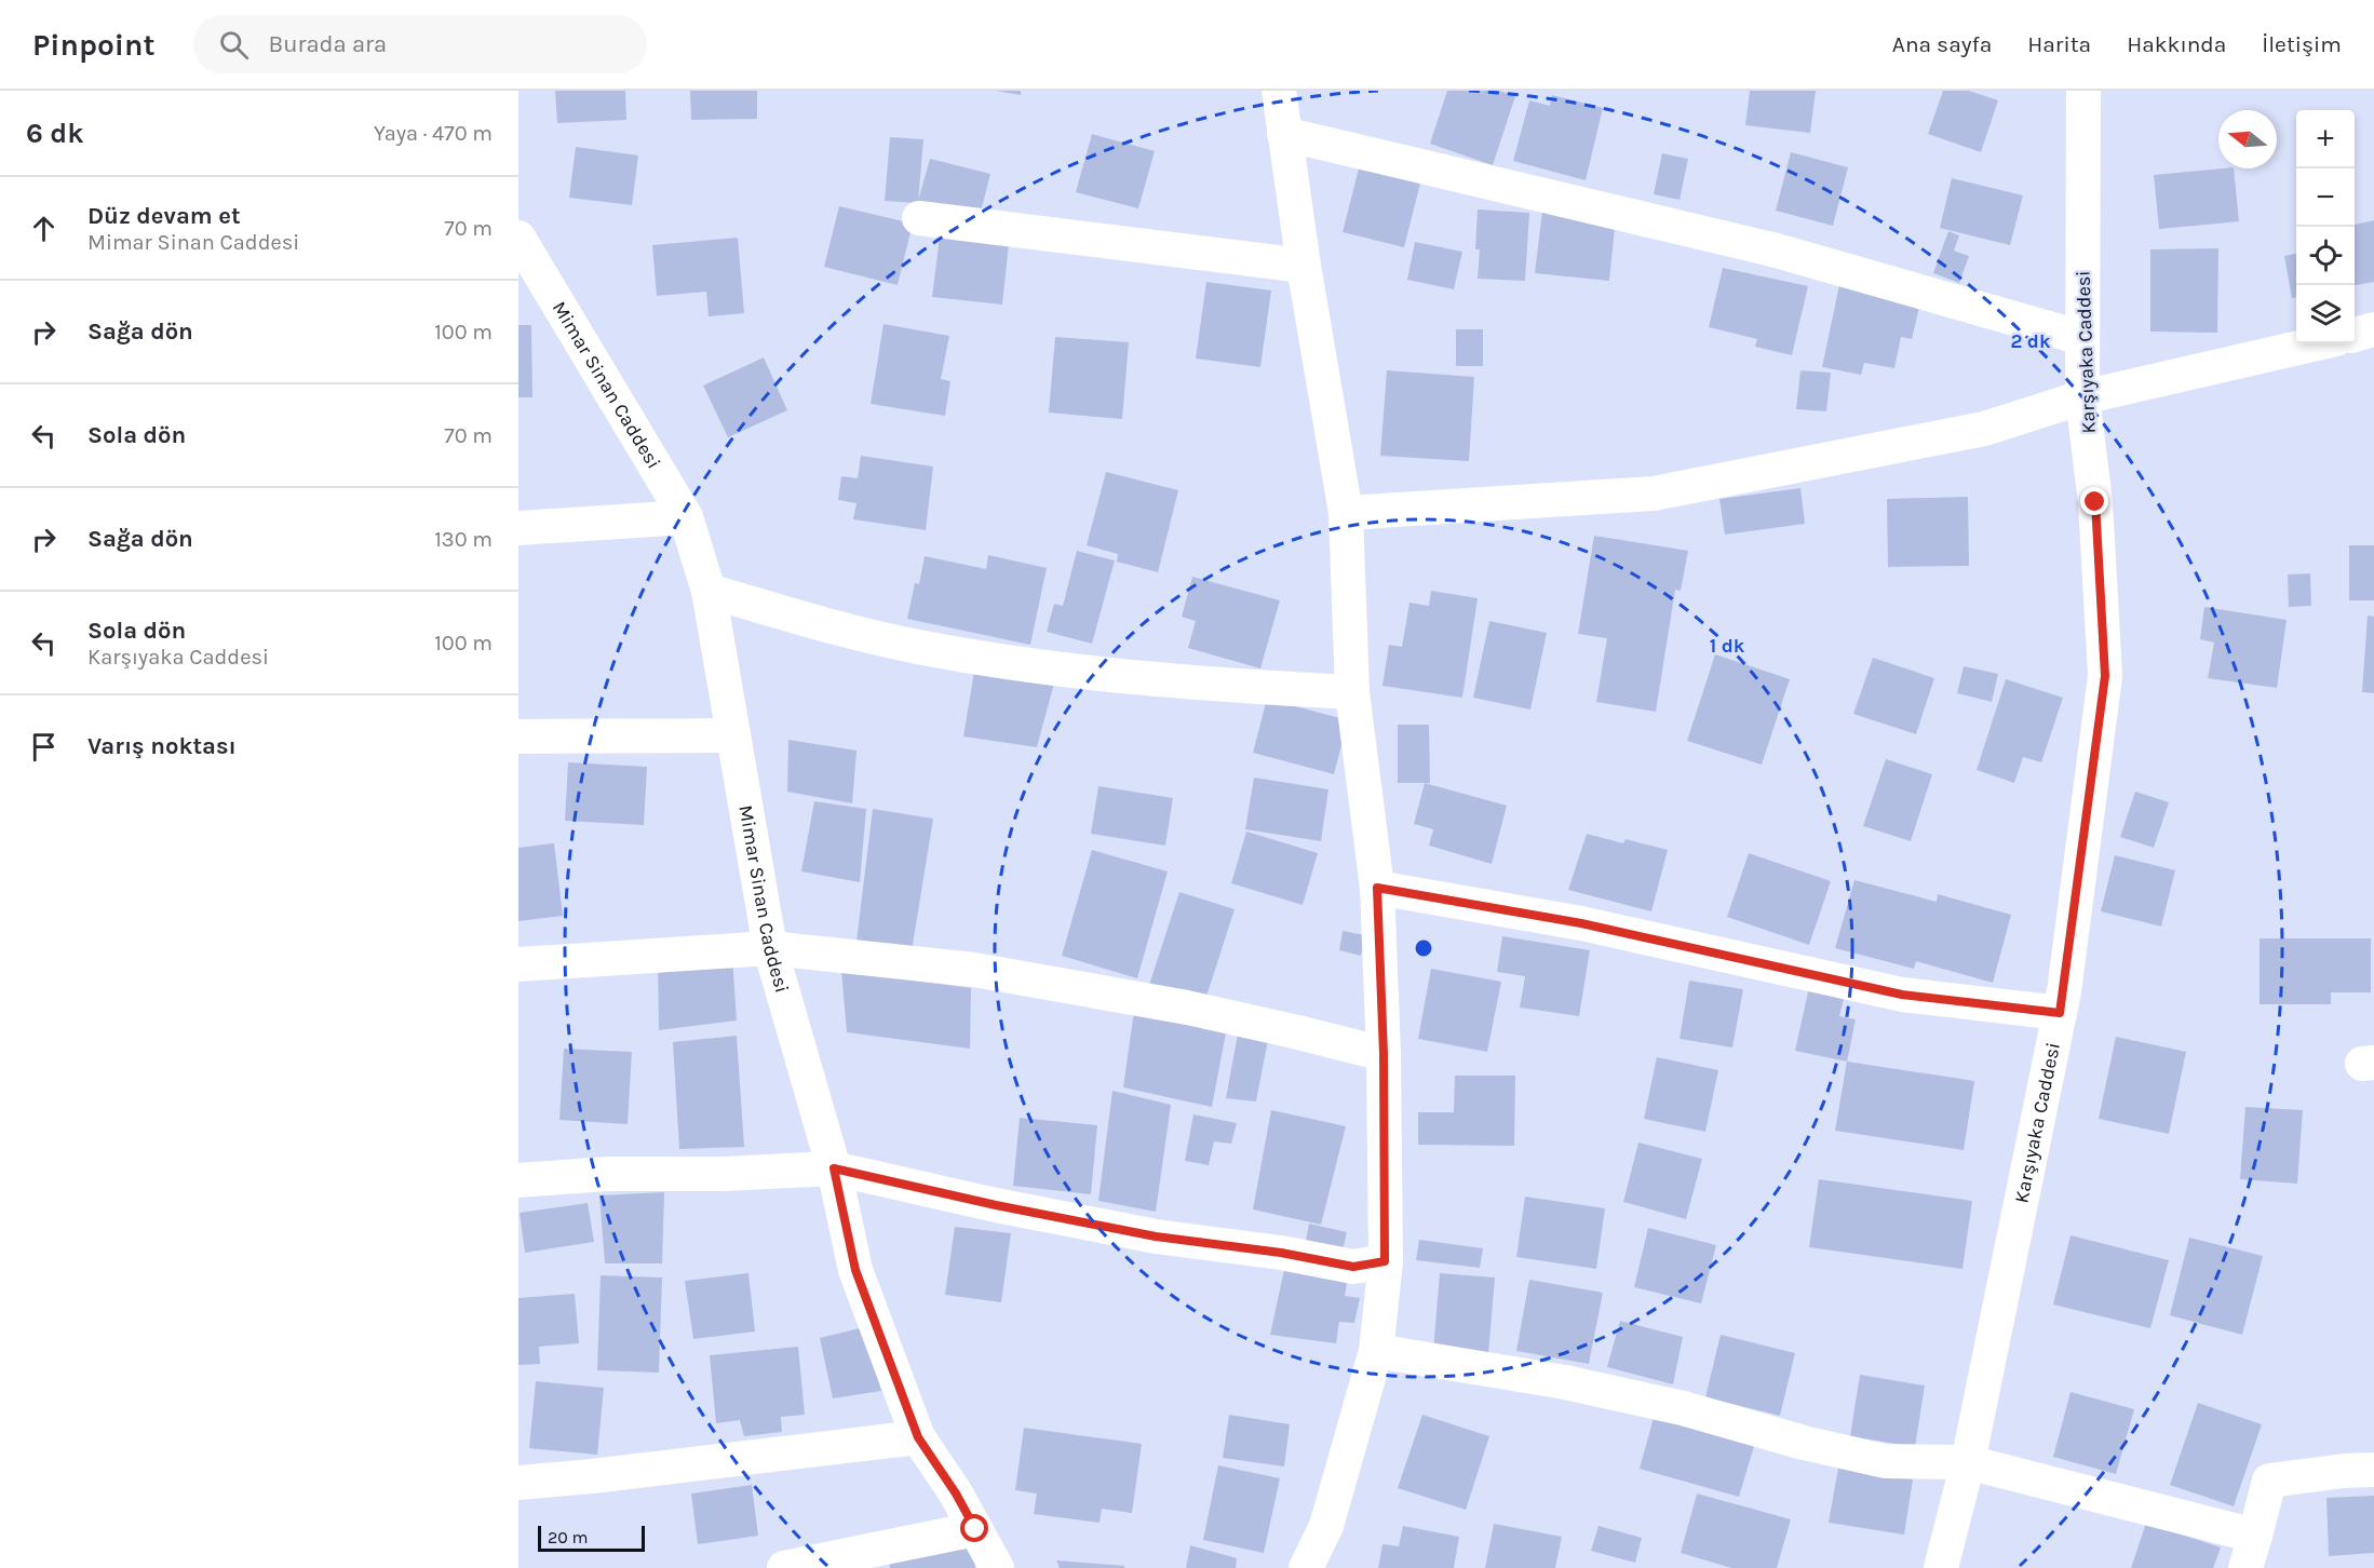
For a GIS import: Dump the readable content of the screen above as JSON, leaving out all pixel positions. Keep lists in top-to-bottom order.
{
  "streets": {
    "street": ["Karşıyaka Caddesi", "Mimar Sinan Caddesi"]
  },
  "scale_bar": "20 m",
  "north": "left",
  "page": {
    "header": "Pinpoint",
    "search": "Burada ara",
    "nav": [
      "Ana sayfa",
      "Harita",
      "Hakkında",
      "İletişim"
    ],
    "heading": ["6 dk", "Yaya · 470 m"],
    "map_buttons": ["+", "−"],
    "list": [
      ["Düz devam et", "Mimar Sinan Caddesi", "70 m"],
      ["Sağa dön", "100 m"],
      ["Sola dön", "70 m"],
      ["Sağa dön", "130 m"],
      ["Sola dön", "Karşıyaka Caddesi", "100 m"],
      "Varış noktası"
    ],
    "scale": "20 m"
  },
  "rings": ["2 dk", "1 dk"]
}
